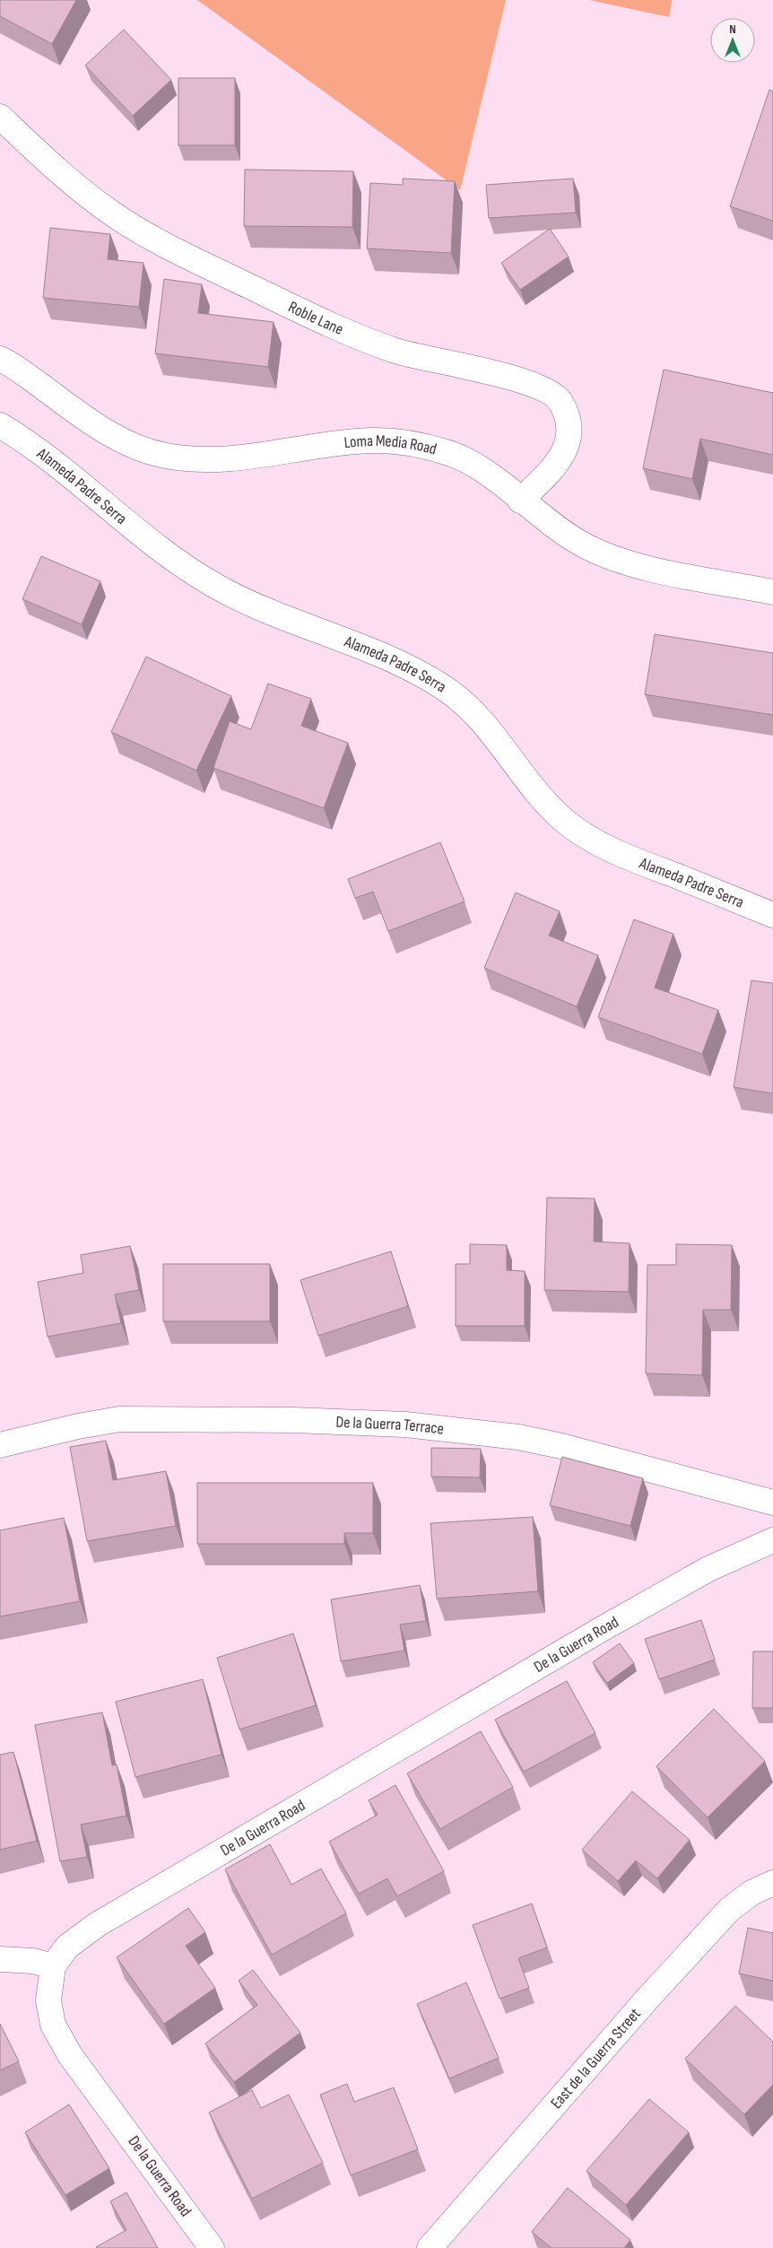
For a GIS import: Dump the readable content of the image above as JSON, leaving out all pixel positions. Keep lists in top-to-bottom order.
{
  "streets": {
    "street": [
      "Roble Lane",
      "Loma Media Road",
      "Alameda Padre Serra",
      "De la Guerra Terrace",
      "De la Guerra Road",
      "East de la Guerra Street"
    ]
  },
  "crossings": [
    ["Roble Lane", "Loma Media Road"]
  ],
  "north": "top"
}
